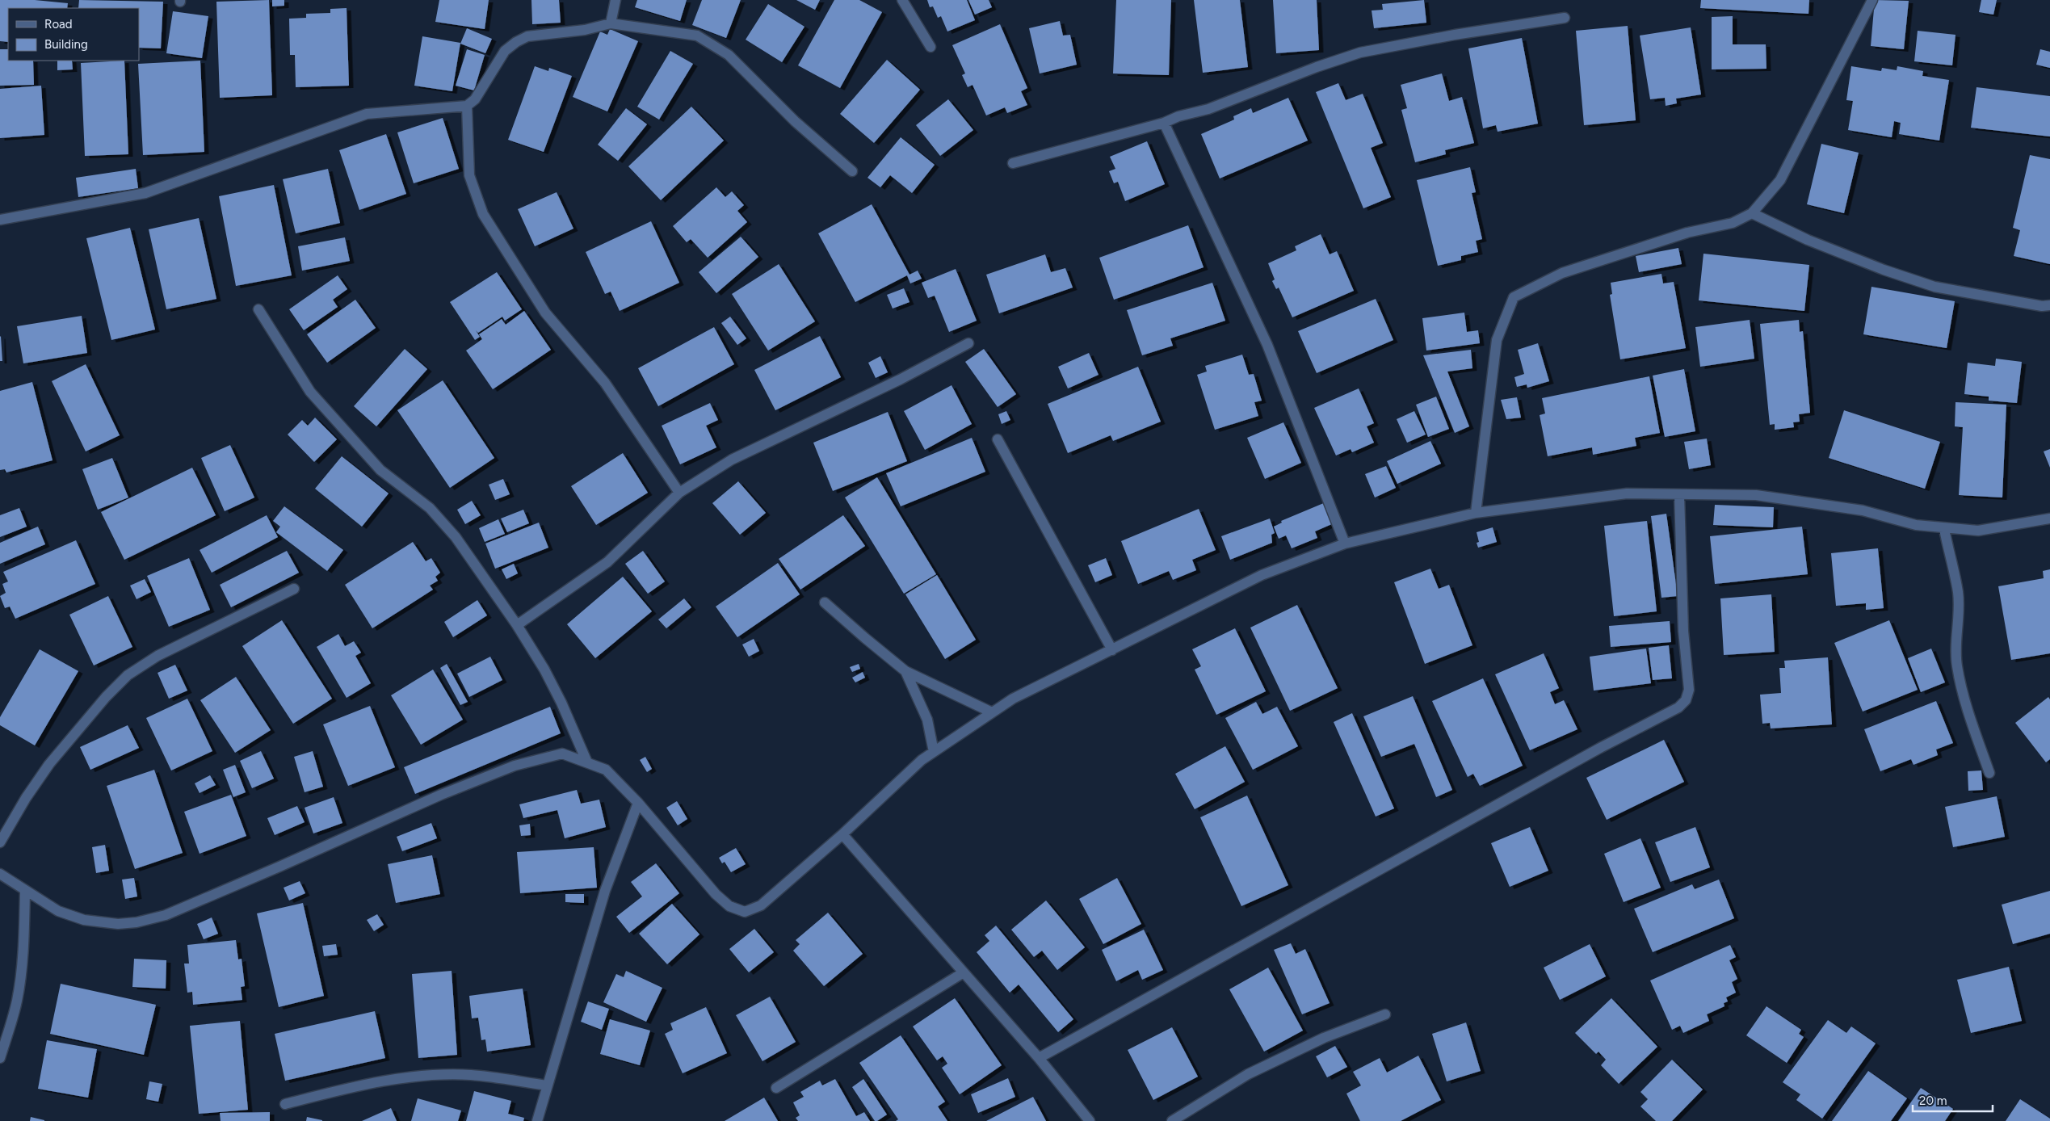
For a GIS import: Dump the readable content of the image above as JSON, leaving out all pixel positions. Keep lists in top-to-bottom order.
{
  "legend": ["Road", "Building"],
  "scale_bar": "20 m"
}
